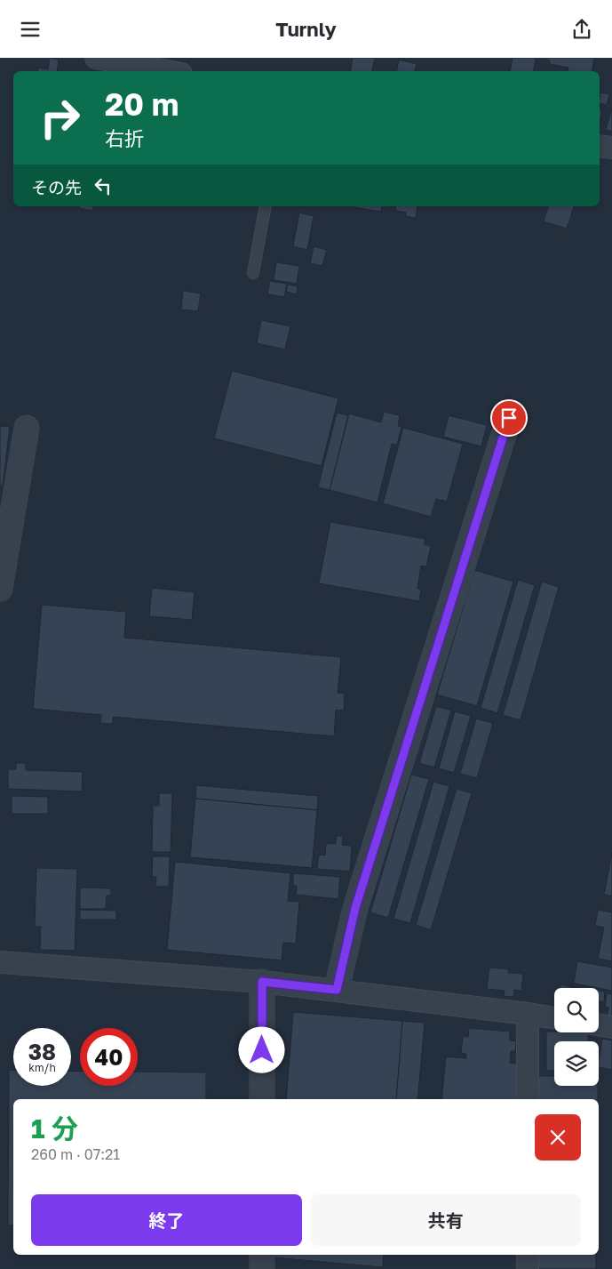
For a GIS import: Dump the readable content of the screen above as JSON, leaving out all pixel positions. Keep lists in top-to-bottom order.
{
  "page": {
    "header": "Turnly",
    "turn": ["20 m", "右折"],
    "then": "その先",
    "speed": "38 km/h",
    "limit": "40",
    "heading": ["1 分", "260 m · 07:21"],
    "buttons": ["終了", "共有"]
  }
}
